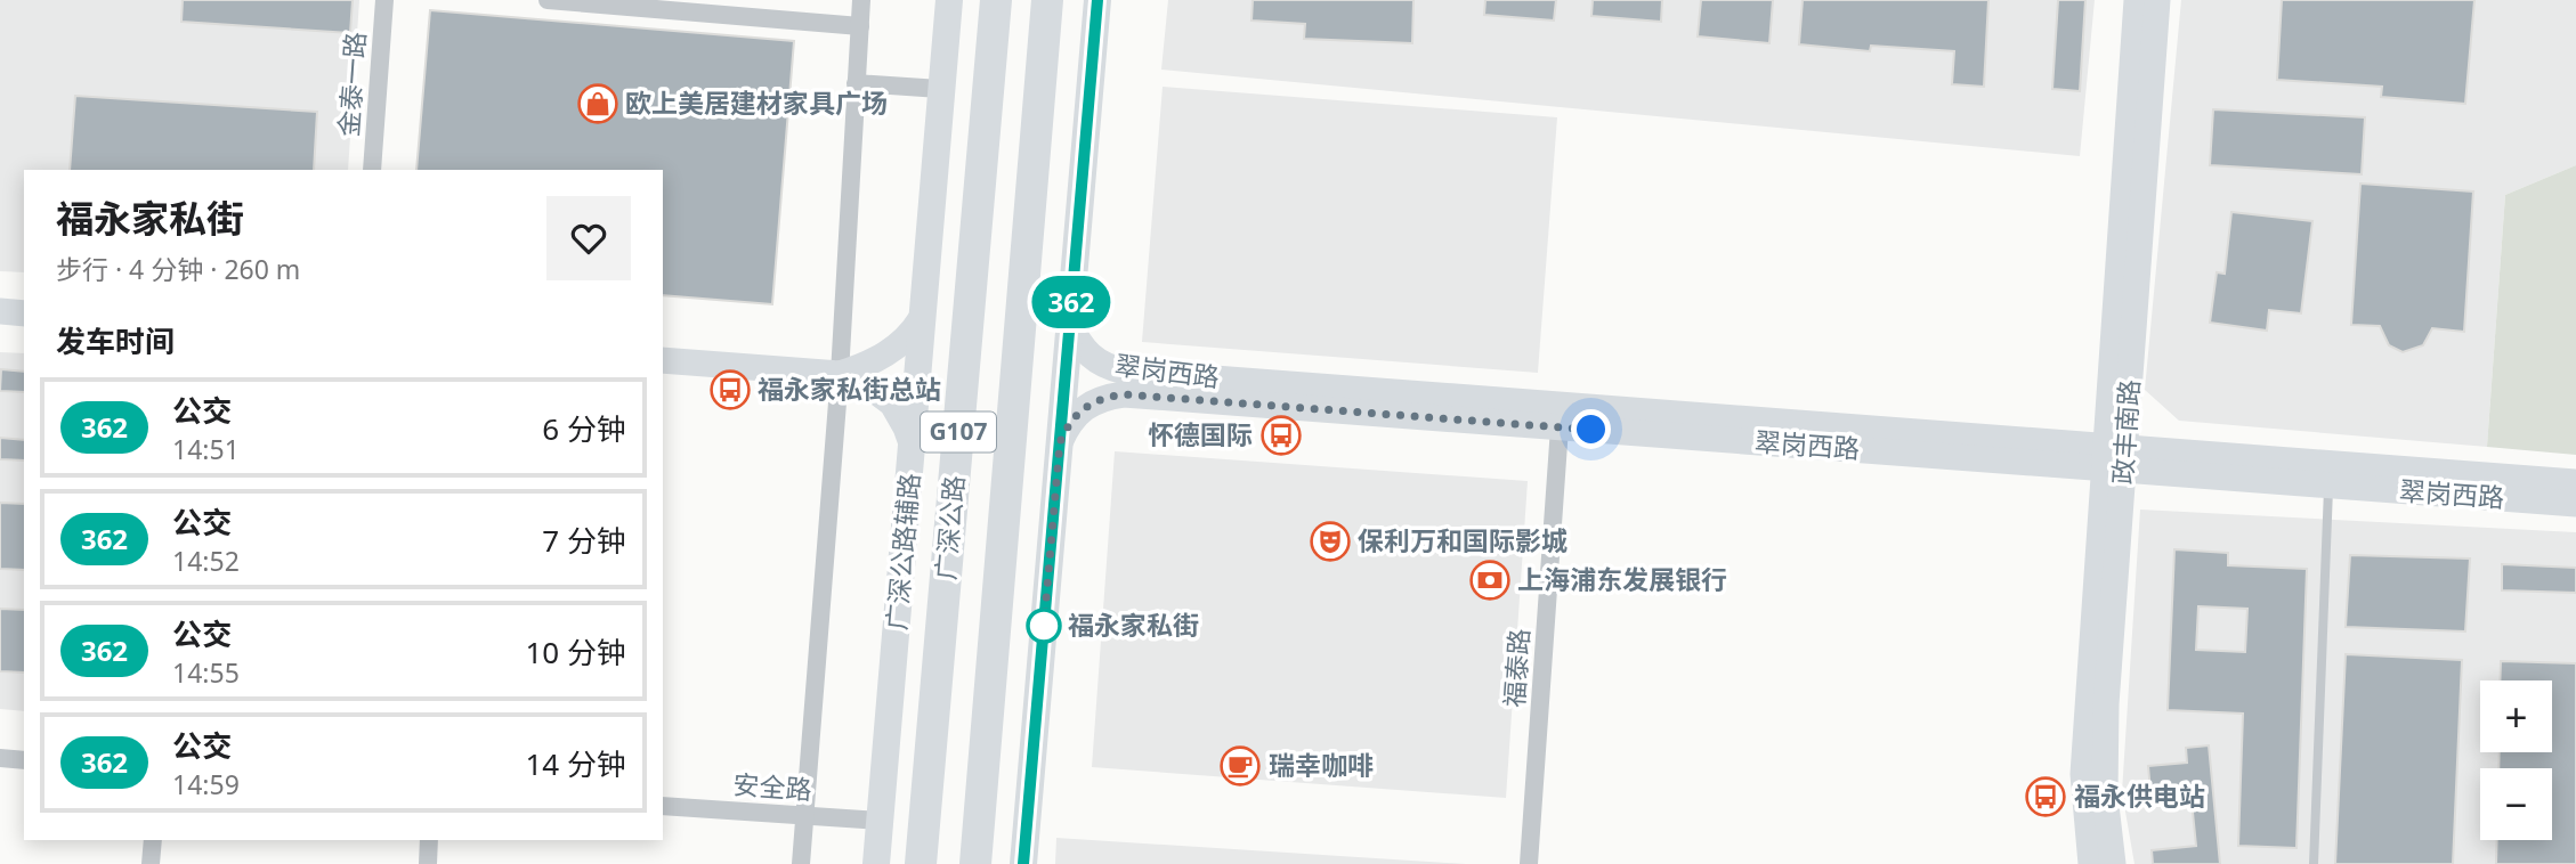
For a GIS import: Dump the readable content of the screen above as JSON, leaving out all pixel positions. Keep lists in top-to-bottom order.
{
  "streets": {
    "highway": ["G107", "广深公路"],
    "main road": ["翠岗西路", "政丰南路", "广深公路辅路"],
    "street": ["金泰一路", "福泰路", "安全路"]
  },
  "crossings": [
    ["翠岗西路", "政丰南路"],
    ["翠岗西路", "福泰路"],
    ["广深公路辅路", "安全路"]
  ],
  "places": {
    "shop": ["欧上美居建材家具广场"],
    "bus stop": ["福永家私街总站", "怀德国际", "福永供电站"],
    "theatre": ["保利万和国际影城"],
    "bank": ["上海浦东发展银行"],
    "other": ["福永家私街"],
    "cafe": ["瑞幸咖啡"]
  },
  "lines": ["bus line 362"],
  "page": {
    "on_map": "362",
    "heading": [
      ["福永家私街", "步行 · 4 分钟 · 260 m"],
      "发车时间"
    ],
    "list": [
      {
        "mark": "362",
        "name": "公交",
        "note": "14:51",
        "value": "6 分钟"
      },
      {
        "mark": "362",
        "name": "公交",
        "note": "14:52",
        "value": "7 分钟"
      },
      {
        "mark": "362",
        "name": "公交",
        "note": "14:55",
        "value": "10 分钟"
      },
      {
        "mark": "362",
        "name": "公交",
        "note": "14:59",
        "value": "14 分钟"
      }
    ],
    "map_buttons": ["+", "−"]
  }
}
